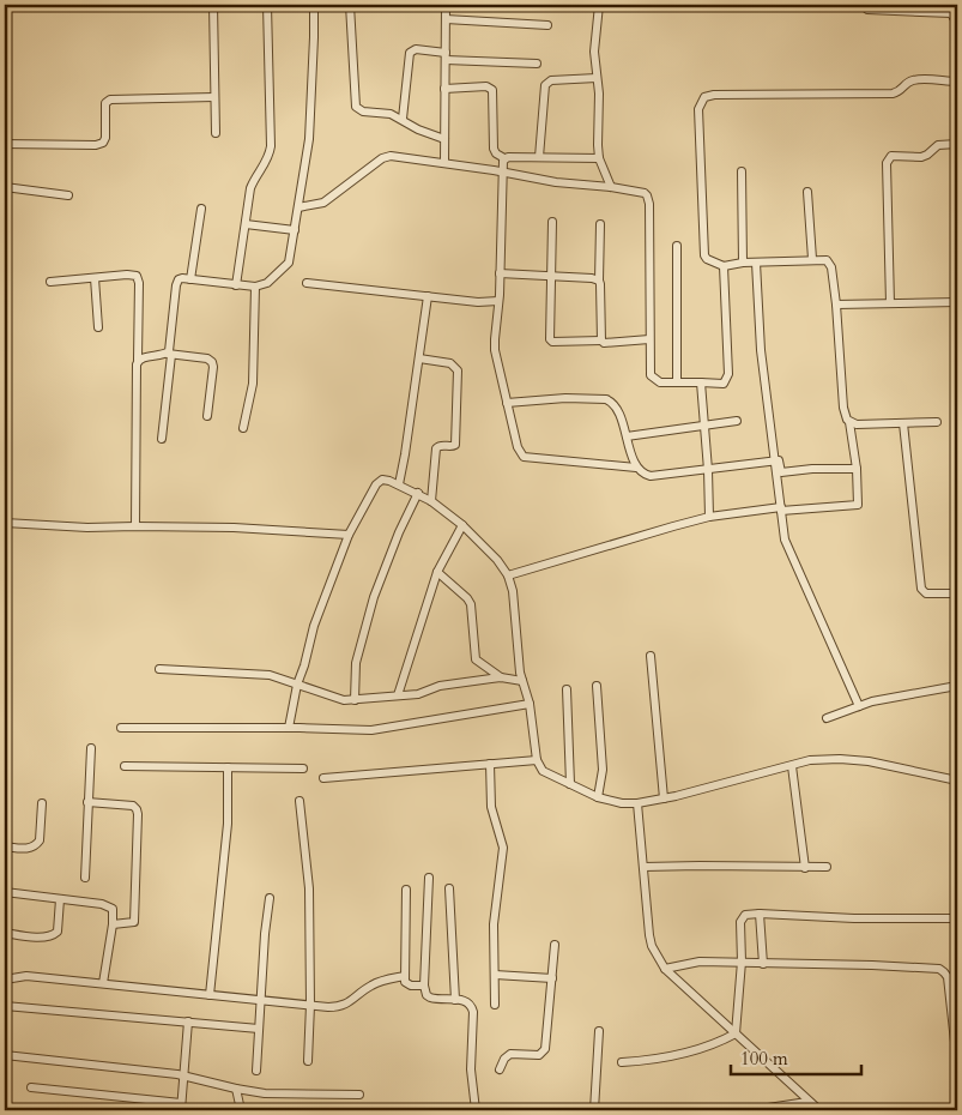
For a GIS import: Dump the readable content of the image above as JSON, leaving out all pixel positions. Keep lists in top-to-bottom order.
{
  "scale_bar": "100 m"
}
